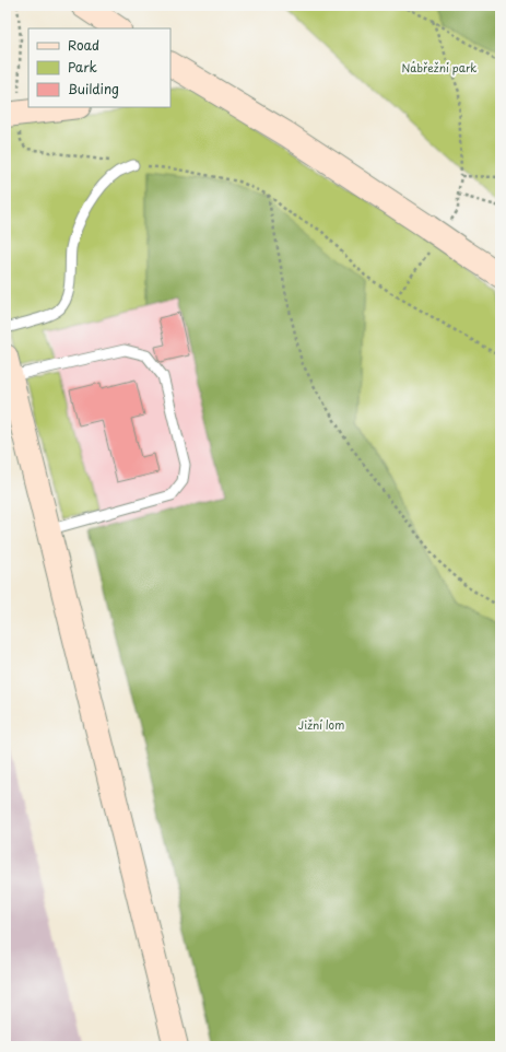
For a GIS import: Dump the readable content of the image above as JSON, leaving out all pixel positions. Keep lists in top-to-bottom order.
{
  "parks": ["Nábřežní park", "Jižní lom"],
  "legend": ["Road", "Park", "Building"]
}
